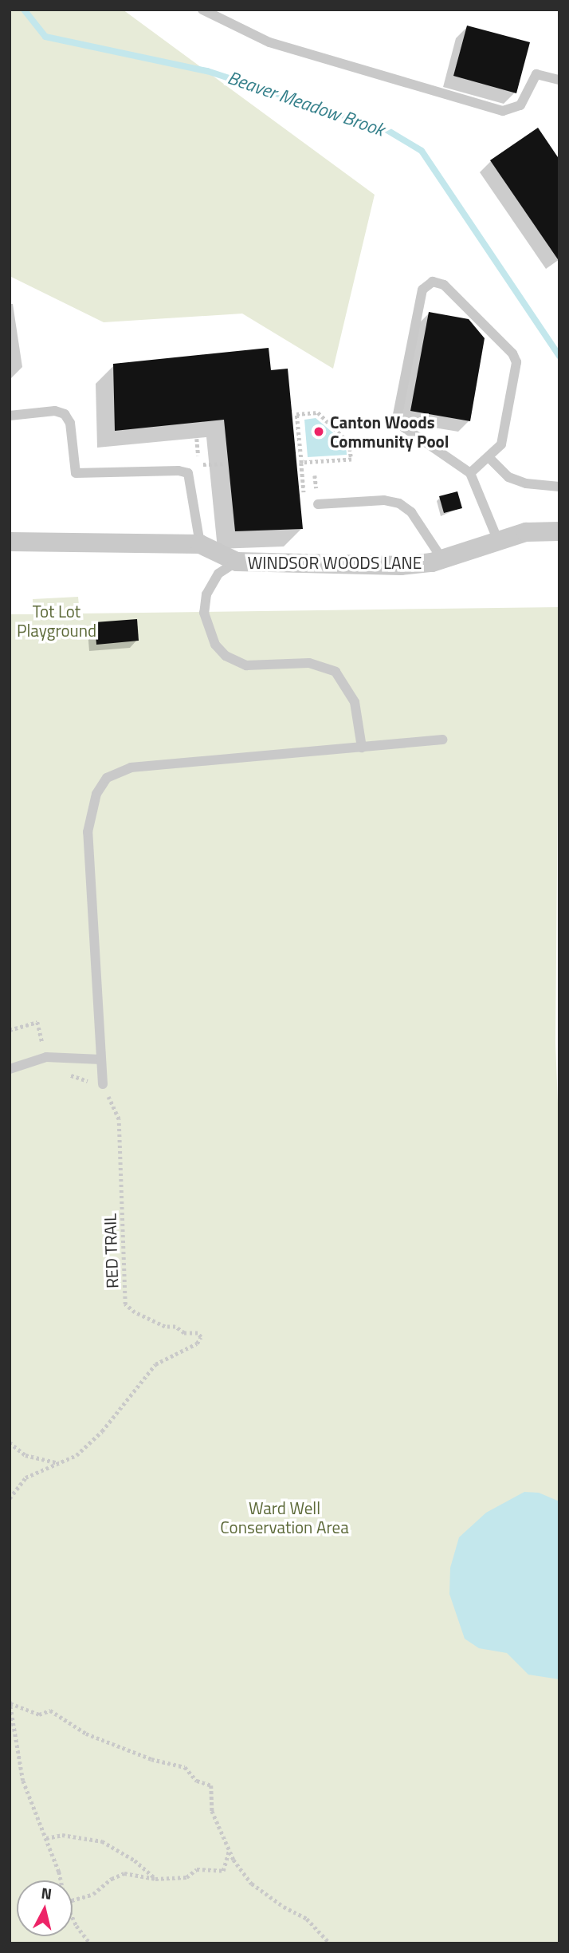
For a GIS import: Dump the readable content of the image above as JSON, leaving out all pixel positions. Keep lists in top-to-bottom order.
{
  "streets": {
    "street": ["WINDSOR WOODS LANE"],
    "path": ["RED TRAIL"]
  },
  "water": ["Beaver Meadow Brook"],
  "parks": ["Tot Lot Playground", "Ward Well Conservation Area"],
  "places": ["Canton Woods Community Pool"],
  "north": "top"
}
